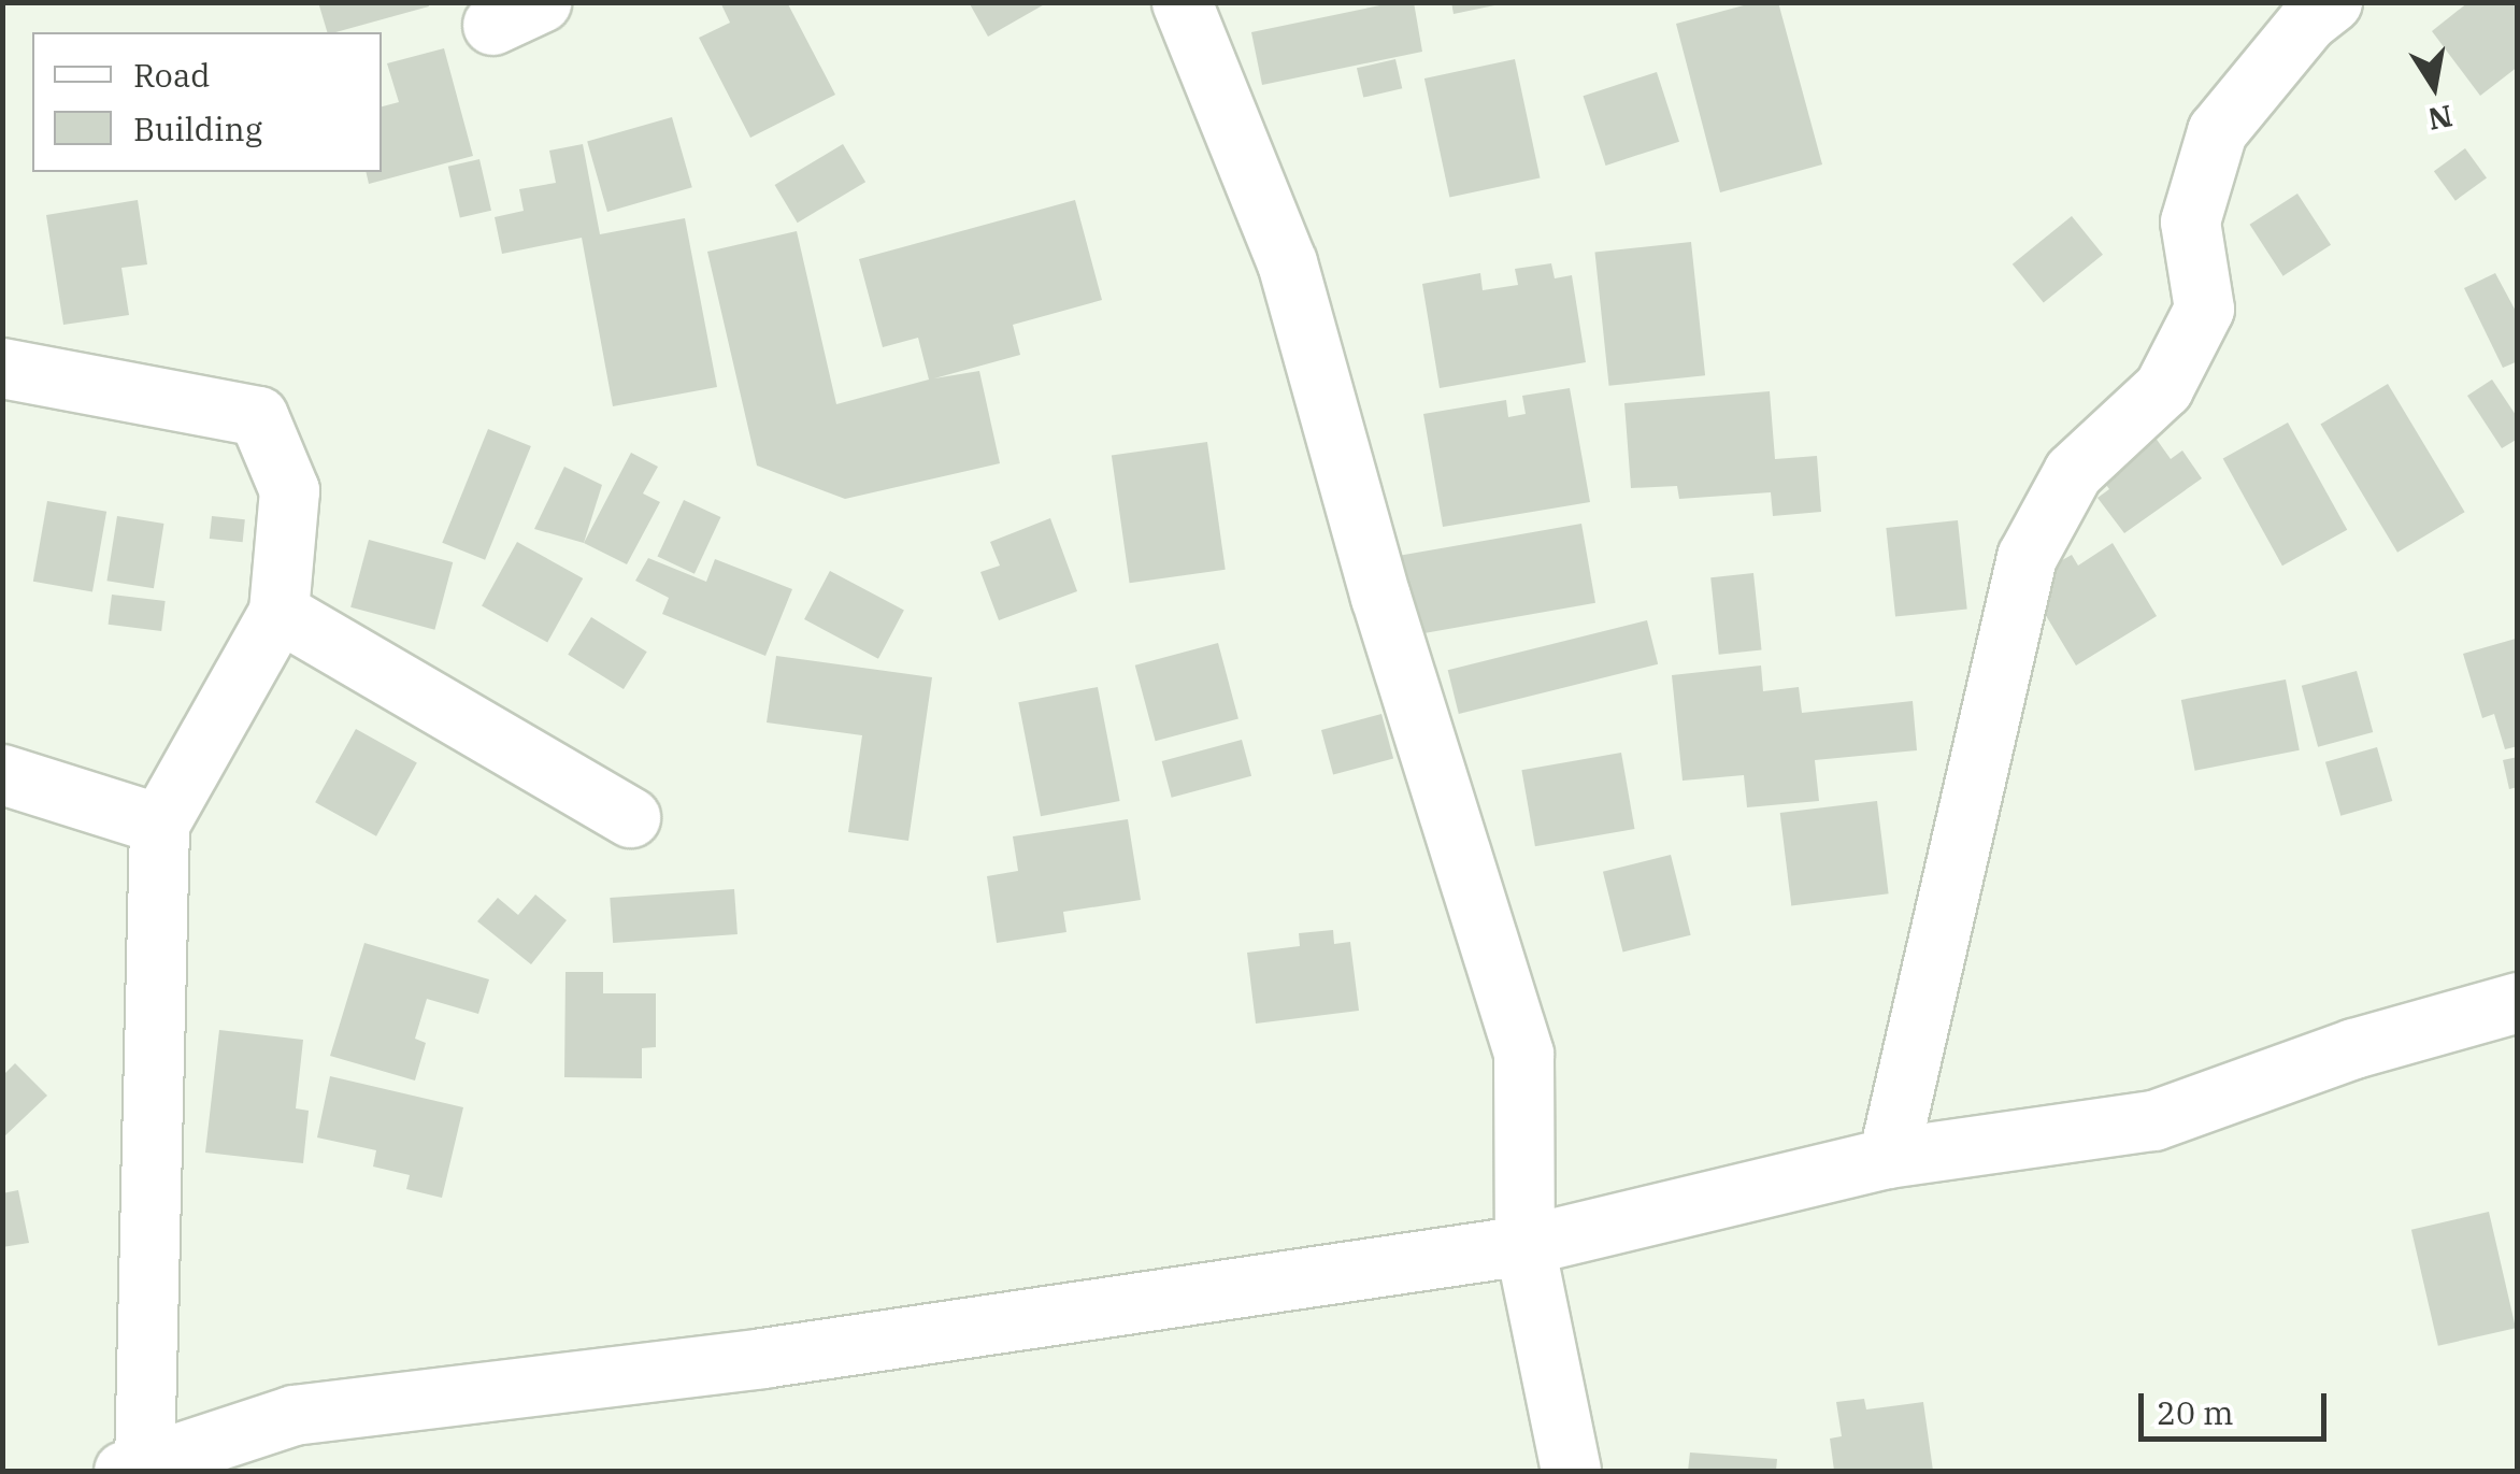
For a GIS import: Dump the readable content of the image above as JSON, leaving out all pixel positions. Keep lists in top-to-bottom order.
{
  "legend": ["Road", "Building"],
  "scale_bar": "20 m",
  "north": "bottom"
}
